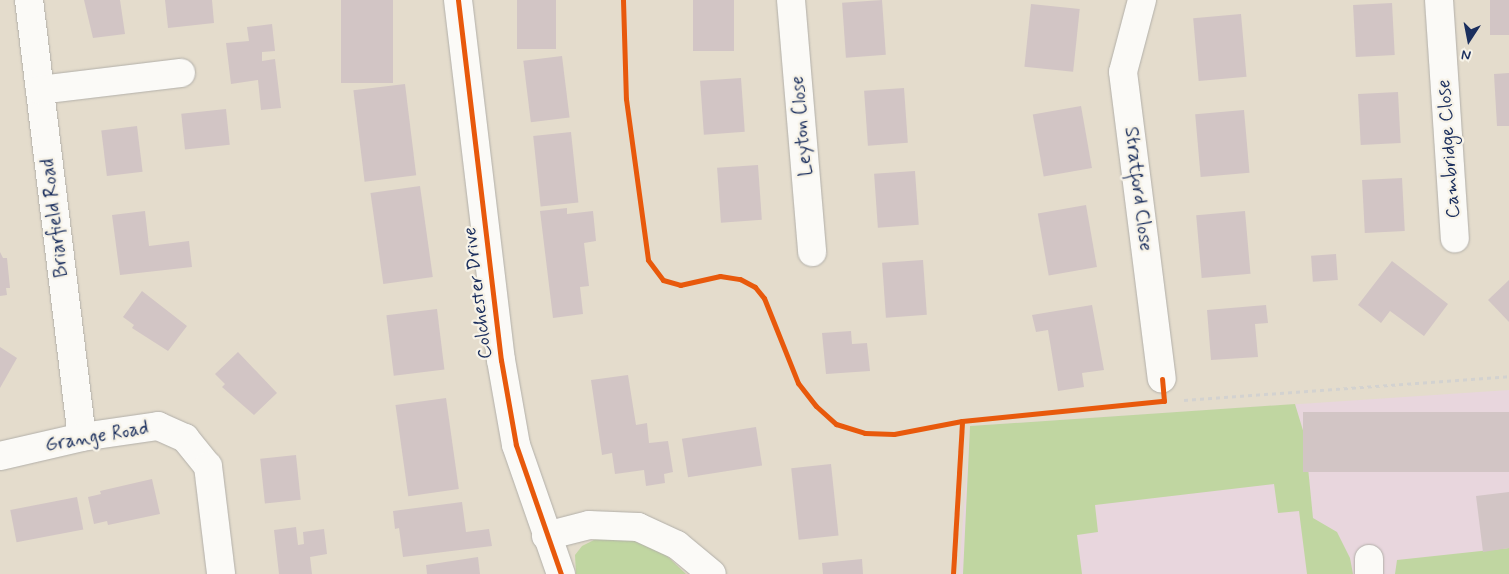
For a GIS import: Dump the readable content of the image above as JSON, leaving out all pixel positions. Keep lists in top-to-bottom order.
{
  "streets": {
    "street": [
      "Leyton Close",
      "Cambridge Close",
      "Stratford Close",
      "Briarfield Road",
      "Colchester Drive",
      "Grange Road"
    ]
  },
  "crossings": [
    ["Briarfield Road", "Grange Road"]
  ],
  "north": "bottom"
}
